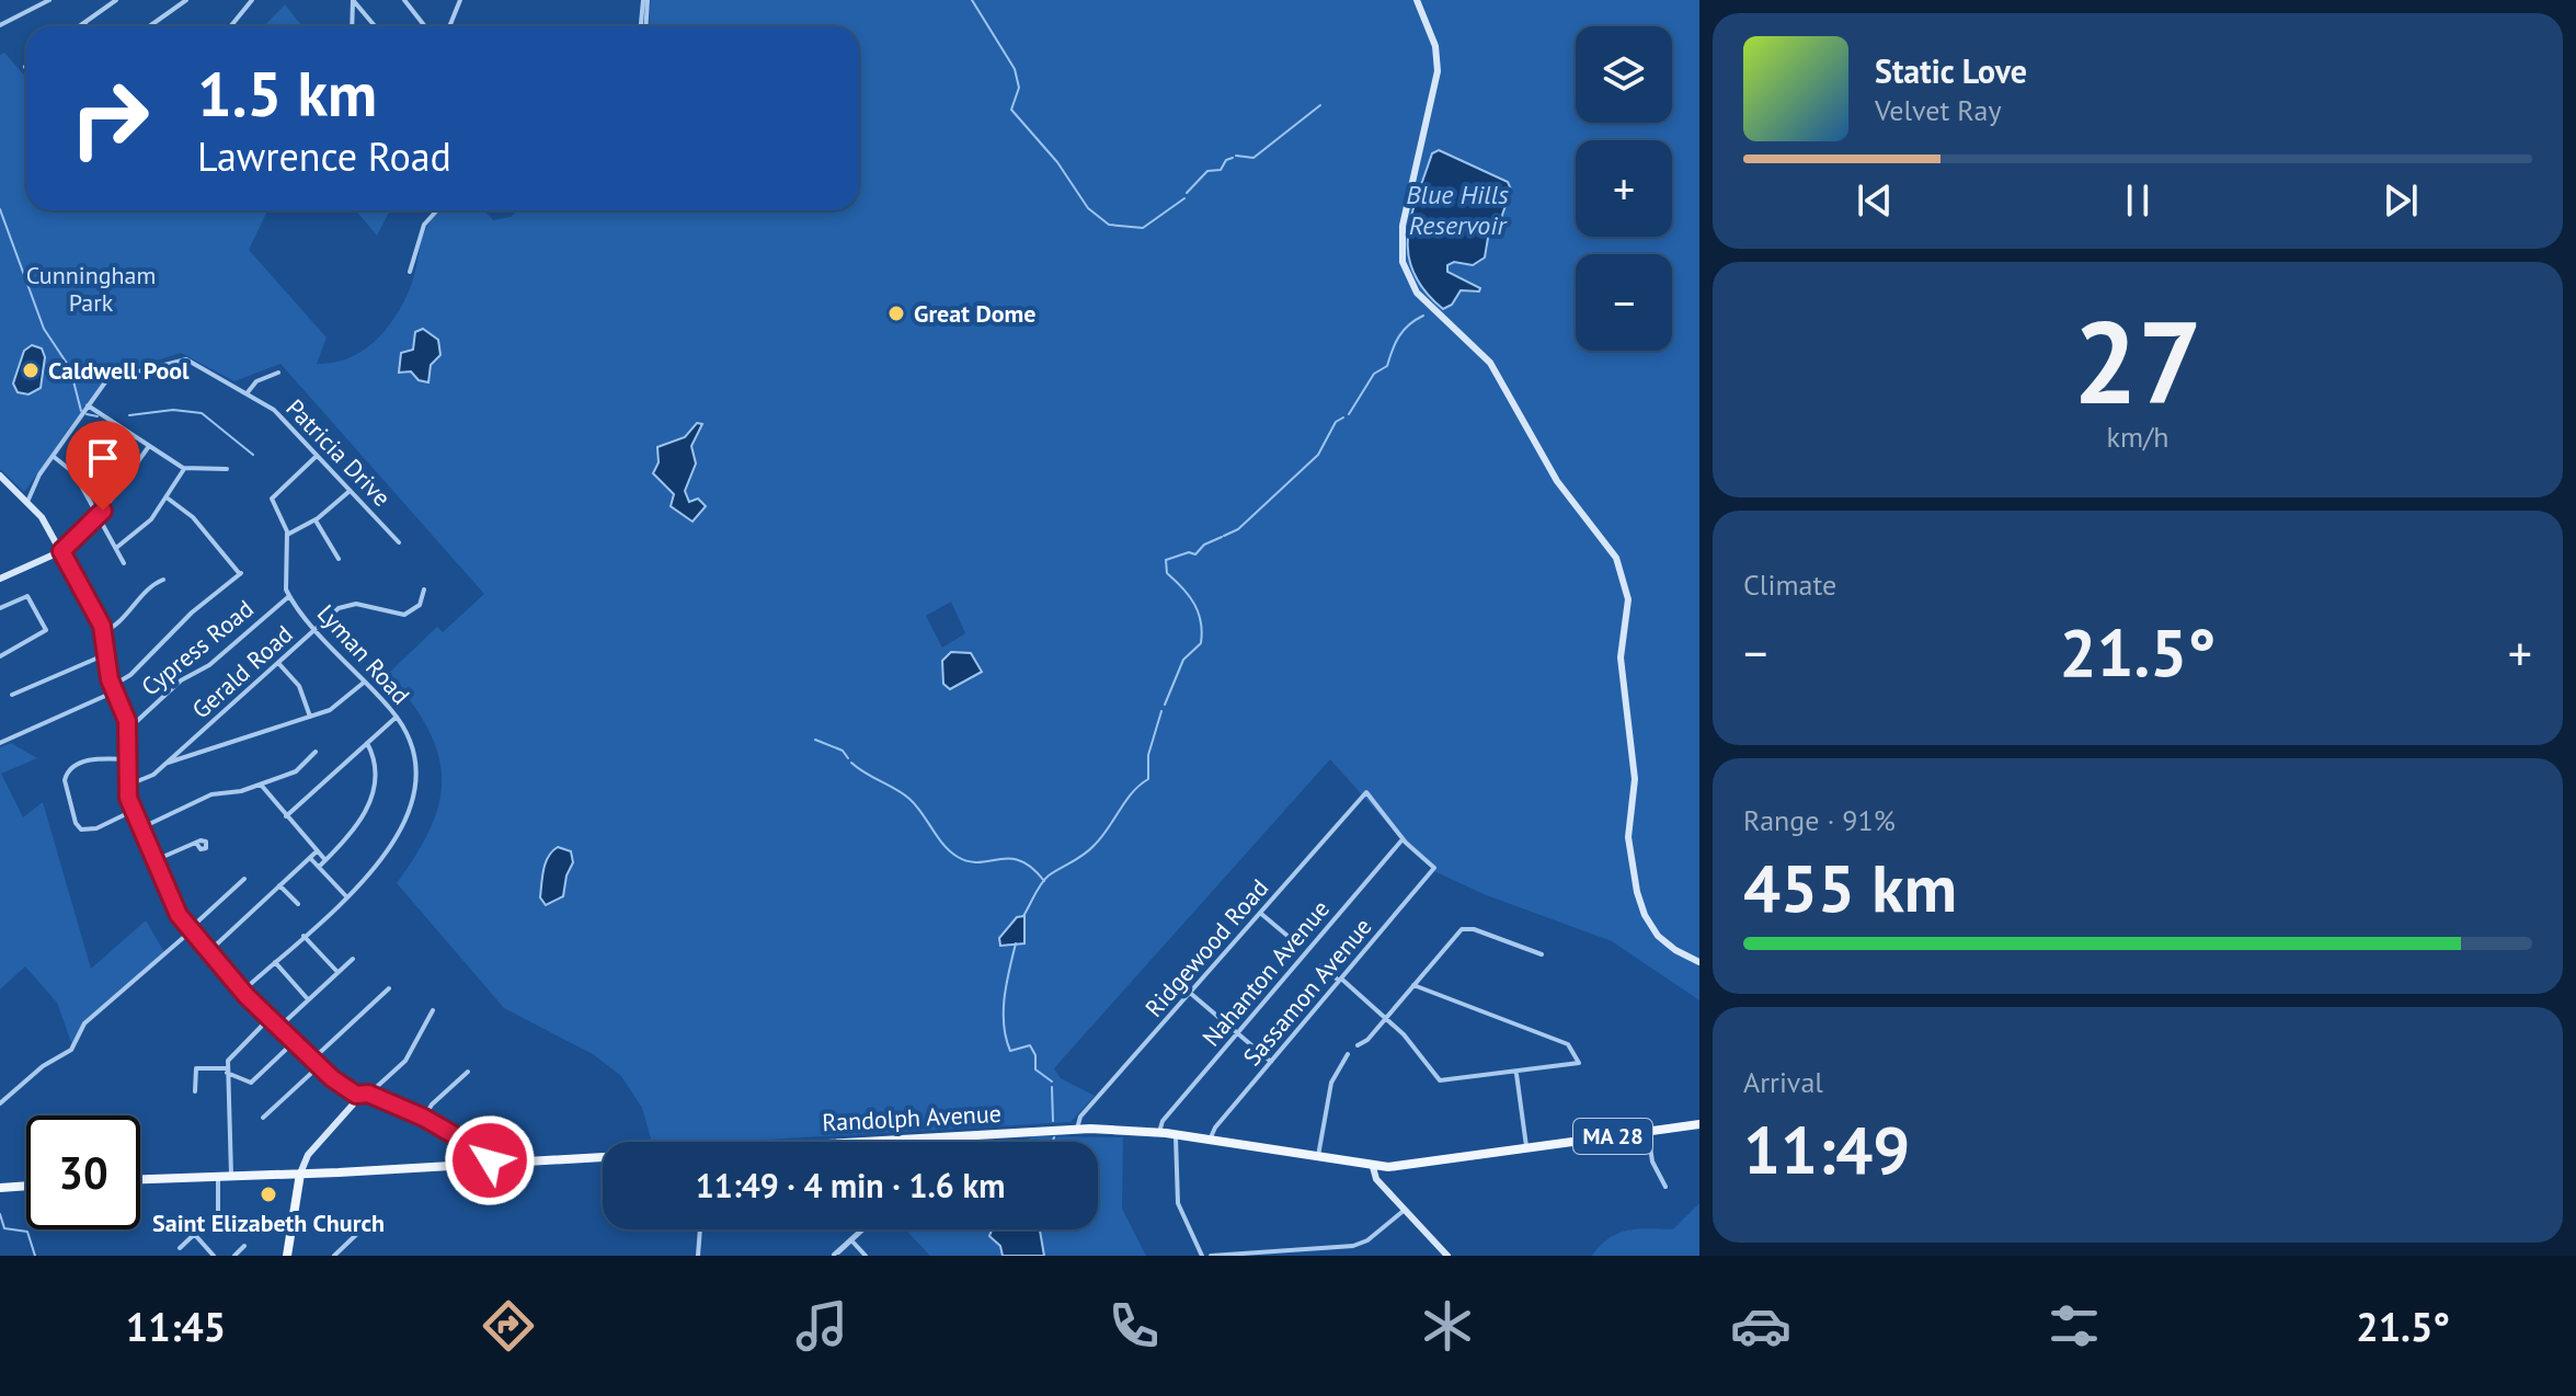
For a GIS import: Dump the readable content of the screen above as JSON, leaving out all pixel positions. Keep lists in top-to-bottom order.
{
  "streets": {
    "main road": ["Randolph Avenue", "MA 28"],
    "street": [
      "Patricia Drive",
      "Cypress Road",
      "Lyman Road",
      "Gerald Road",
      "Ridgewood Road",
      "Nahanton Avenue",
      "Sassamon Avenue"
    ]
  },
  "crossings": [
    ["Patricia Drive", "Lyman Road"],
    ["Cypress Road", "Lyman Road"],
    ["Lyman Road", "Gerald Road"],
    ["Ridgewood Road", "Nahanton Avenue"],
    ["Ridgewood Road", "Sassamon Avenue"],
    ["Ridgewood Road", "Randolph Avenue"],
    ["Nahanton Avenue", "Sassamon Avenue"],
    ["Nahanton Avenue", "Randolph Avenue"],
    ["Sassamon Avenue", "Randolph Avenue"]
  ],
  "water": ["Blue Hills Reservoir"],
  "parks": ["Cunningham Park"],
  "places": ["Great Dome", "Caldwell Pool", "Saint Elizabeth Church"],
  "page": {
    "map_buttons": ["+", "−"],
    "turn": ["1.5 km", "Lawrence Road"],
    "song": ["Static Love", "Velvet Ray"],
    "tile": [
      ["27", "km/h"],
      "Climate",
      ["Range · 91%", "455 km"],
      ["Arrival", "11:49"]
    ],
    "heat": ["−", "21.5°", "+"],
    "limit": "30",
    "trip": "11:49 · 4 min · 1.6 km",
    "tabs": ["11:45", "21.5°"]
  }
}
